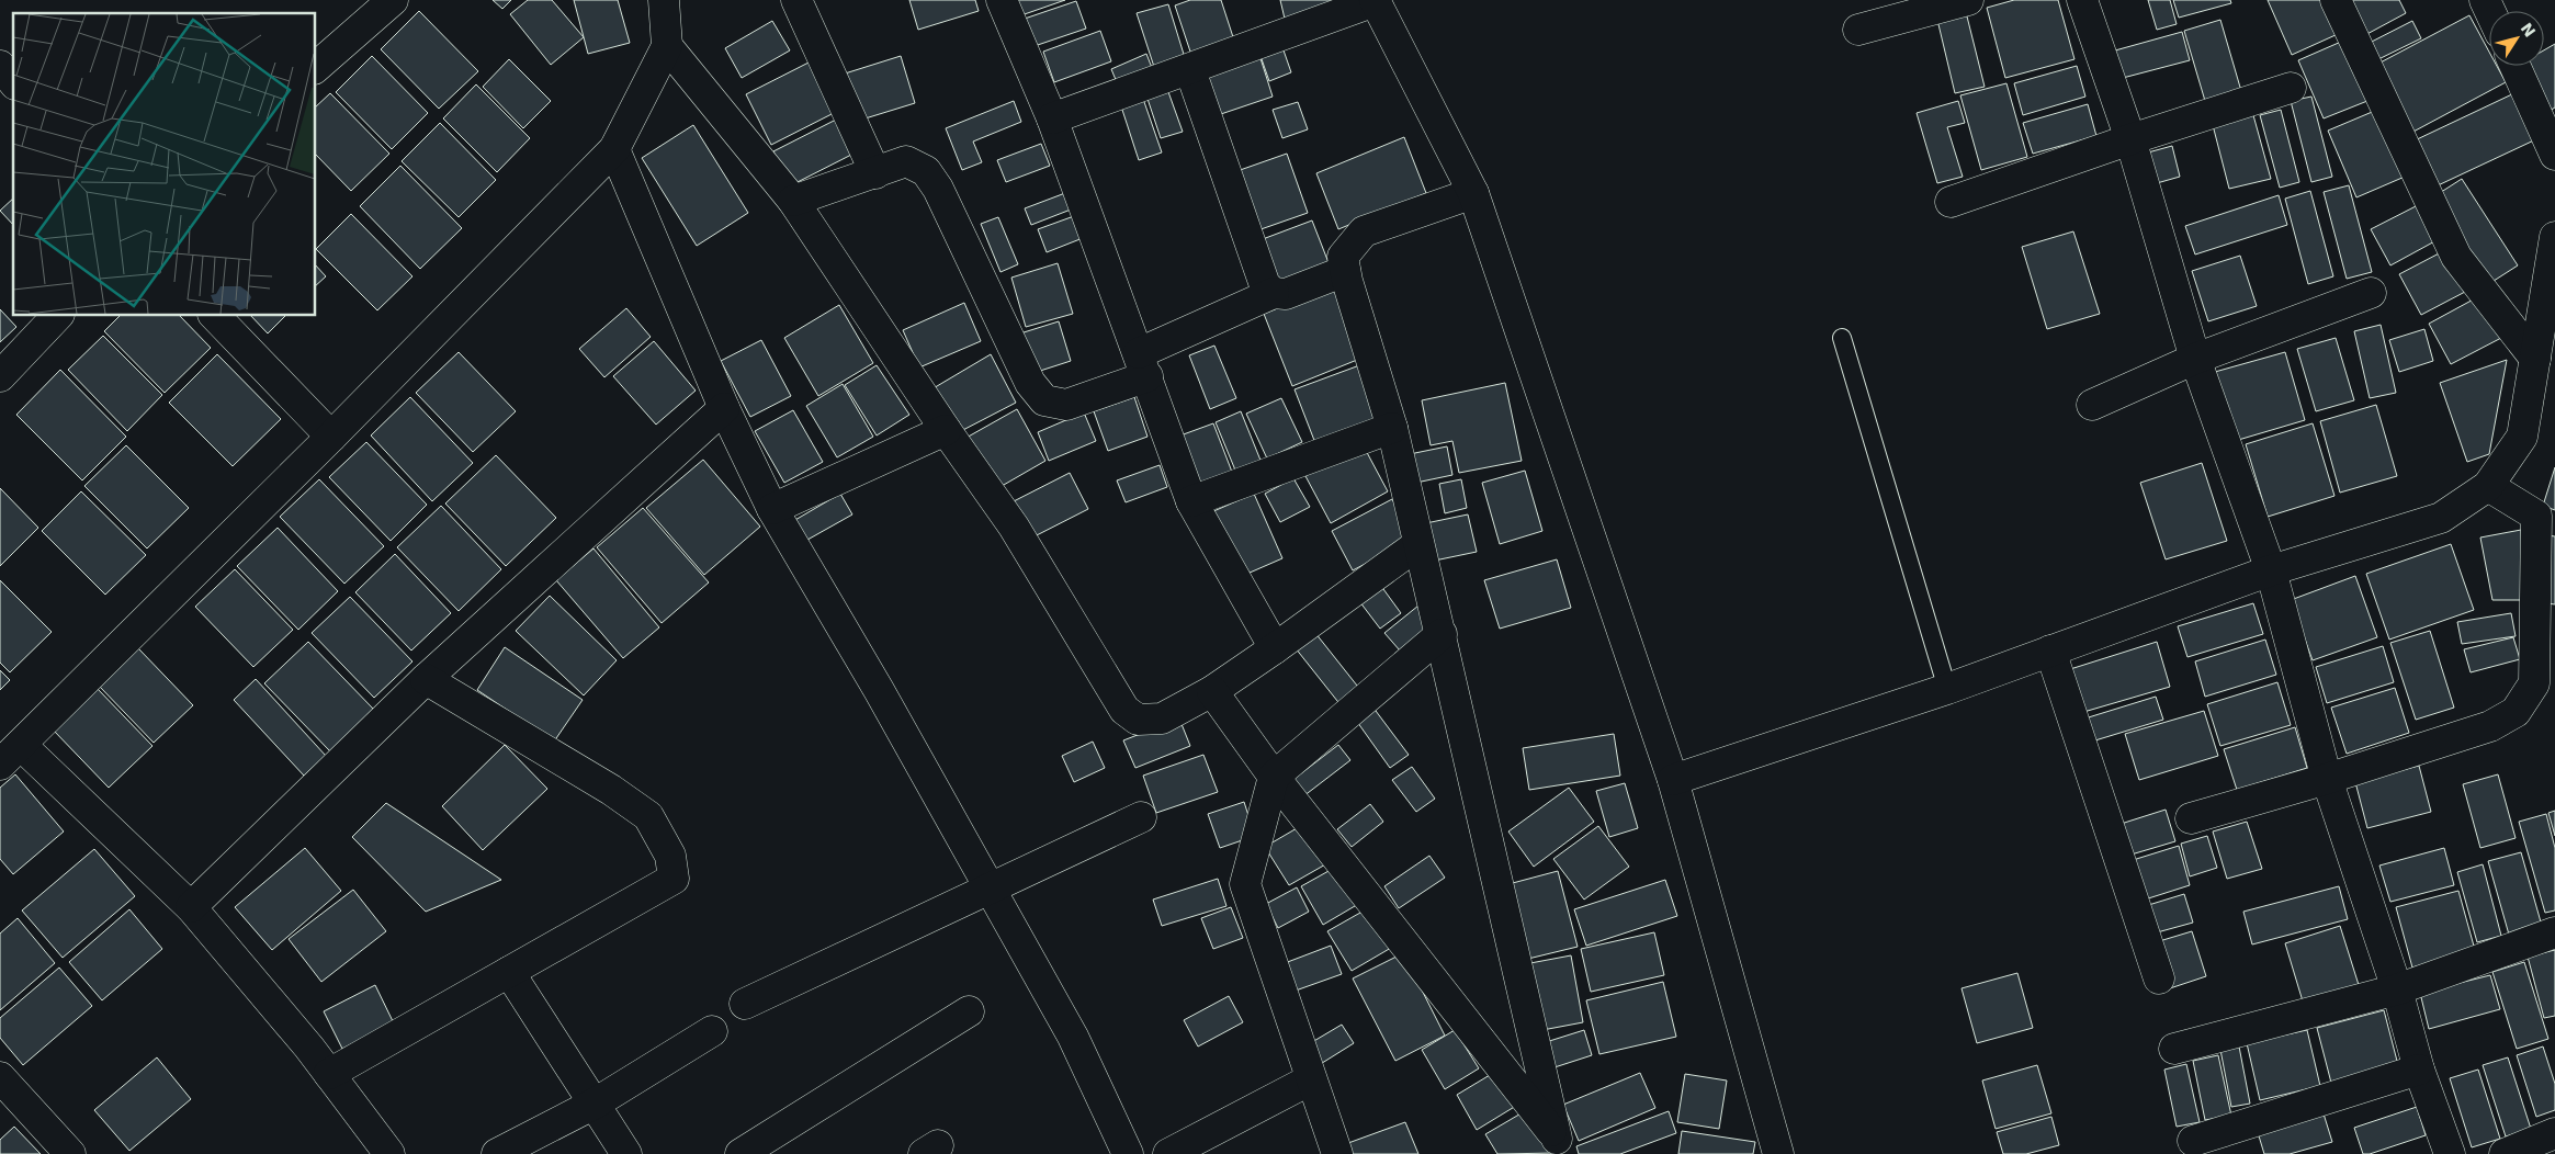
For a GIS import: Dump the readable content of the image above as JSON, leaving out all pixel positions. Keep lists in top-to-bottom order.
{
  "north": "top right"
}
